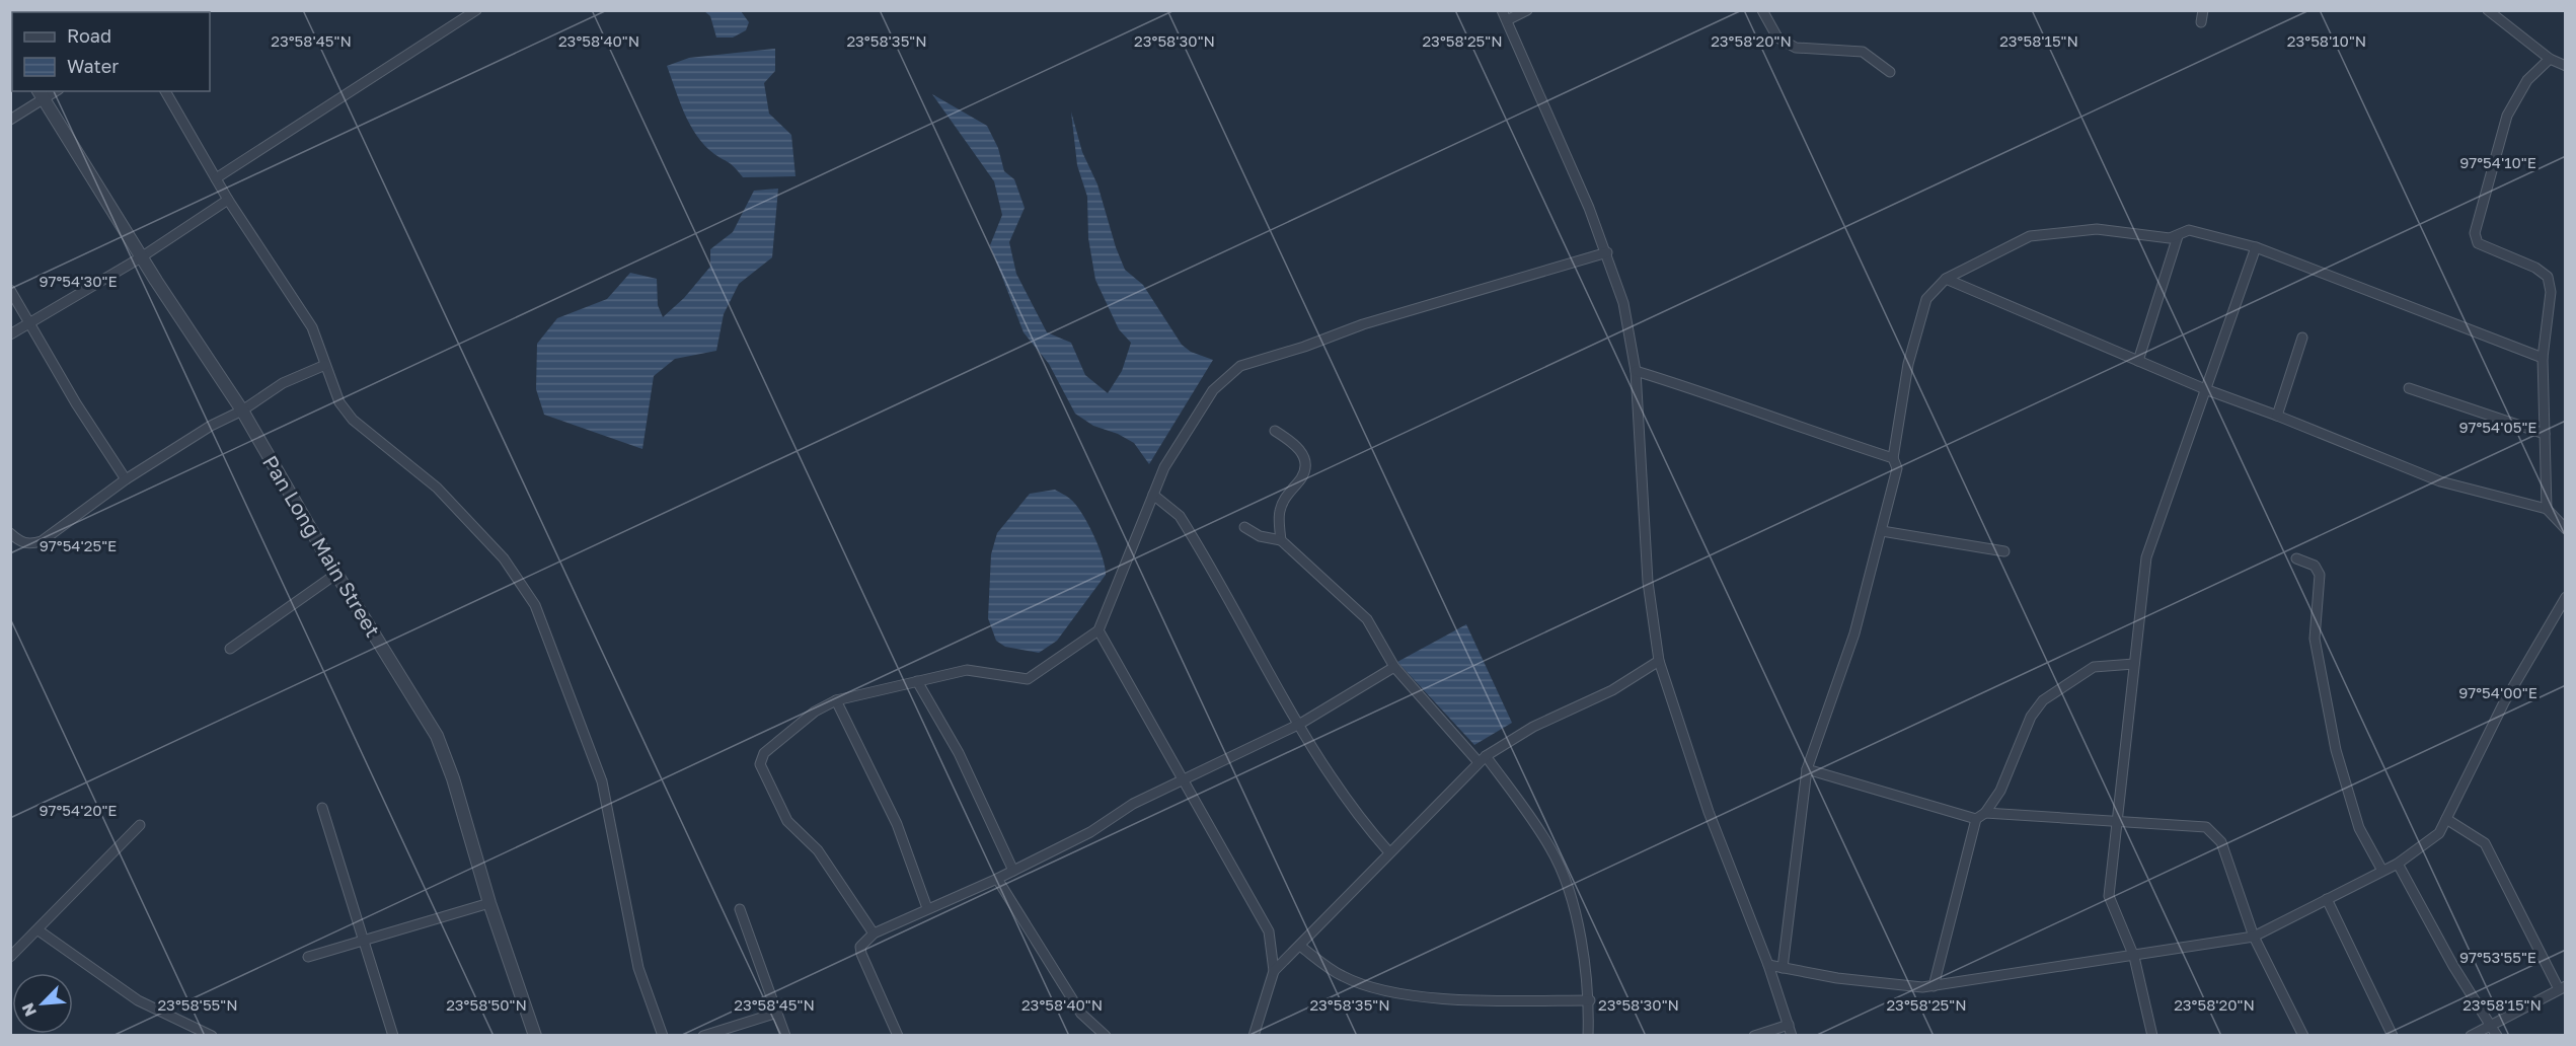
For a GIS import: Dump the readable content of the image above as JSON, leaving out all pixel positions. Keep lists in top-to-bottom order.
{
  "streets": {
    "street": ["Pan Long Main Street"]
  },
  "legend": ["Road", "Water"],
  "north": "bottom left",
  "coordinates": [
    "23°58'45\"N",
    "23°58'40\"N",
    "23°58'35\"N",
    "23°58'30\"N",
    "23°58'25\"N",
    "23°58'20\"N",
    "23°58'15\"N",
    "23°58'10\"N",
    "97°54'10\"E",
    "97°54'30\"E",
    "97°54'05\"E",
    "97°54'25\"E",
    "97°54'00\"E",
    "97°54'20\"E",
    "97°53'55\"E",
    "23°58'55\"N",
    "23°58'50\"N"
  ]
}
